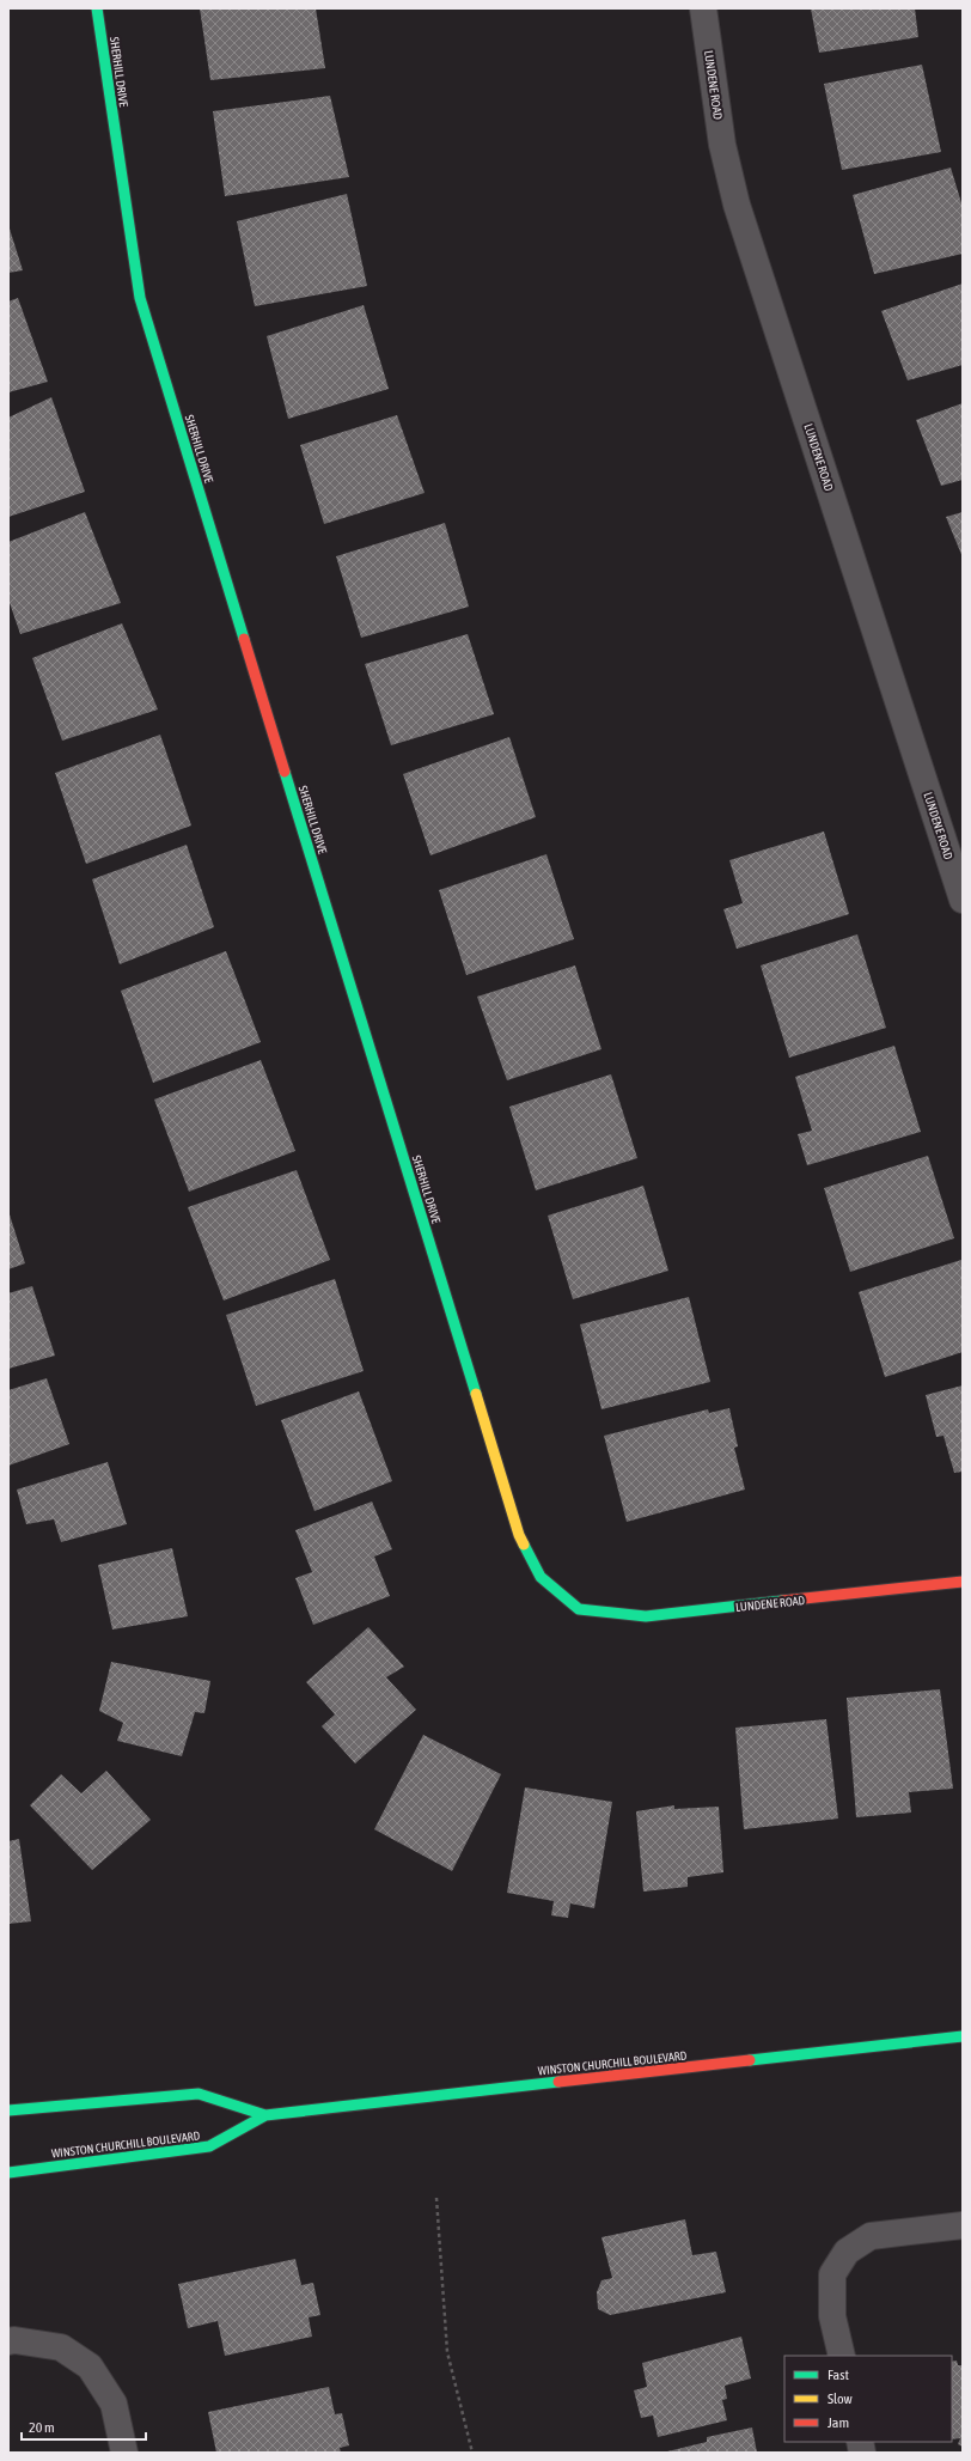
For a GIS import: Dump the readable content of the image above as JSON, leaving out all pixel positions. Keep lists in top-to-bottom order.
{
  "streets": {
    "street": ["SHERHILL DRIVE", "LUNDENE ROAD", "WINSTON CHURCHILL BOULEVARD"]
  },
  "crossings": [
    ["SHERHILL DRIVE", "LUNDENE ROAD"]
  ],
  "legend": ["Fast", "Slow", "Jam"],
  "scale_bar": "20 m"
}
